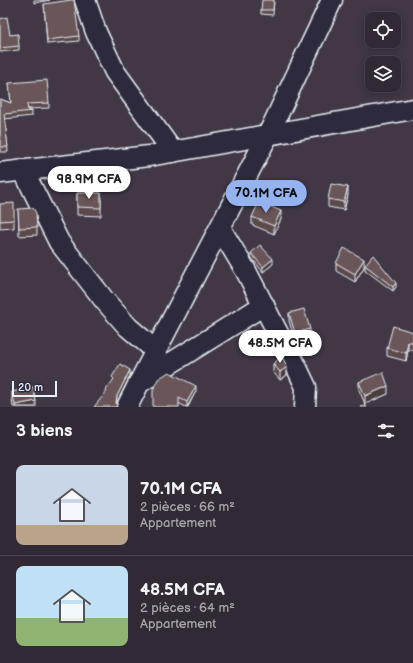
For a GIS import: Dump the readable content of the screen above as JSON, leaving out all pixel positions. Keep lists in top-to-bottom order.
{
  "scale_bar": "20 m",
  "page": {
    "price": ["98.9M CFA", "70.1M CFA", "48.5M CFA"],
    "scale": "20 m",
    "heading": "3 biens",
    "list": [
      {
        "name": "70.1M CFA",
        "note": "2 pièces · 66 m² · Appartement"
      },
      {
        "name": "48.5M CFA",
        "note": "2 pièces · 64 m² · Appartement"
      }
    ]
  }
}
